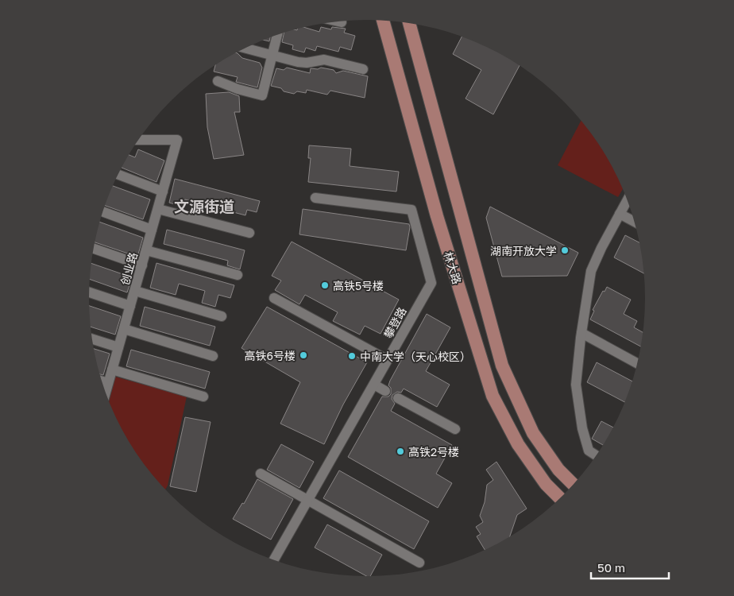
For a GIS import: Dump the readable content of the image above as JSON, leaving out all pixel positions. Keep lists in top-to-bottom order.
{
  "streets": {
    "main road": ["林大路"],
    "street": ["创业路", "攀登路"]
  },
  "districts": ["文源街道"],
  "places": [
    "湖南开放大学",
    "高铁5号楼",
    "高铁6号楼",
    "中南大学（天心校区）",
    "高铁2号楼"
  ],
  "scale_bar": "50 m"
}
